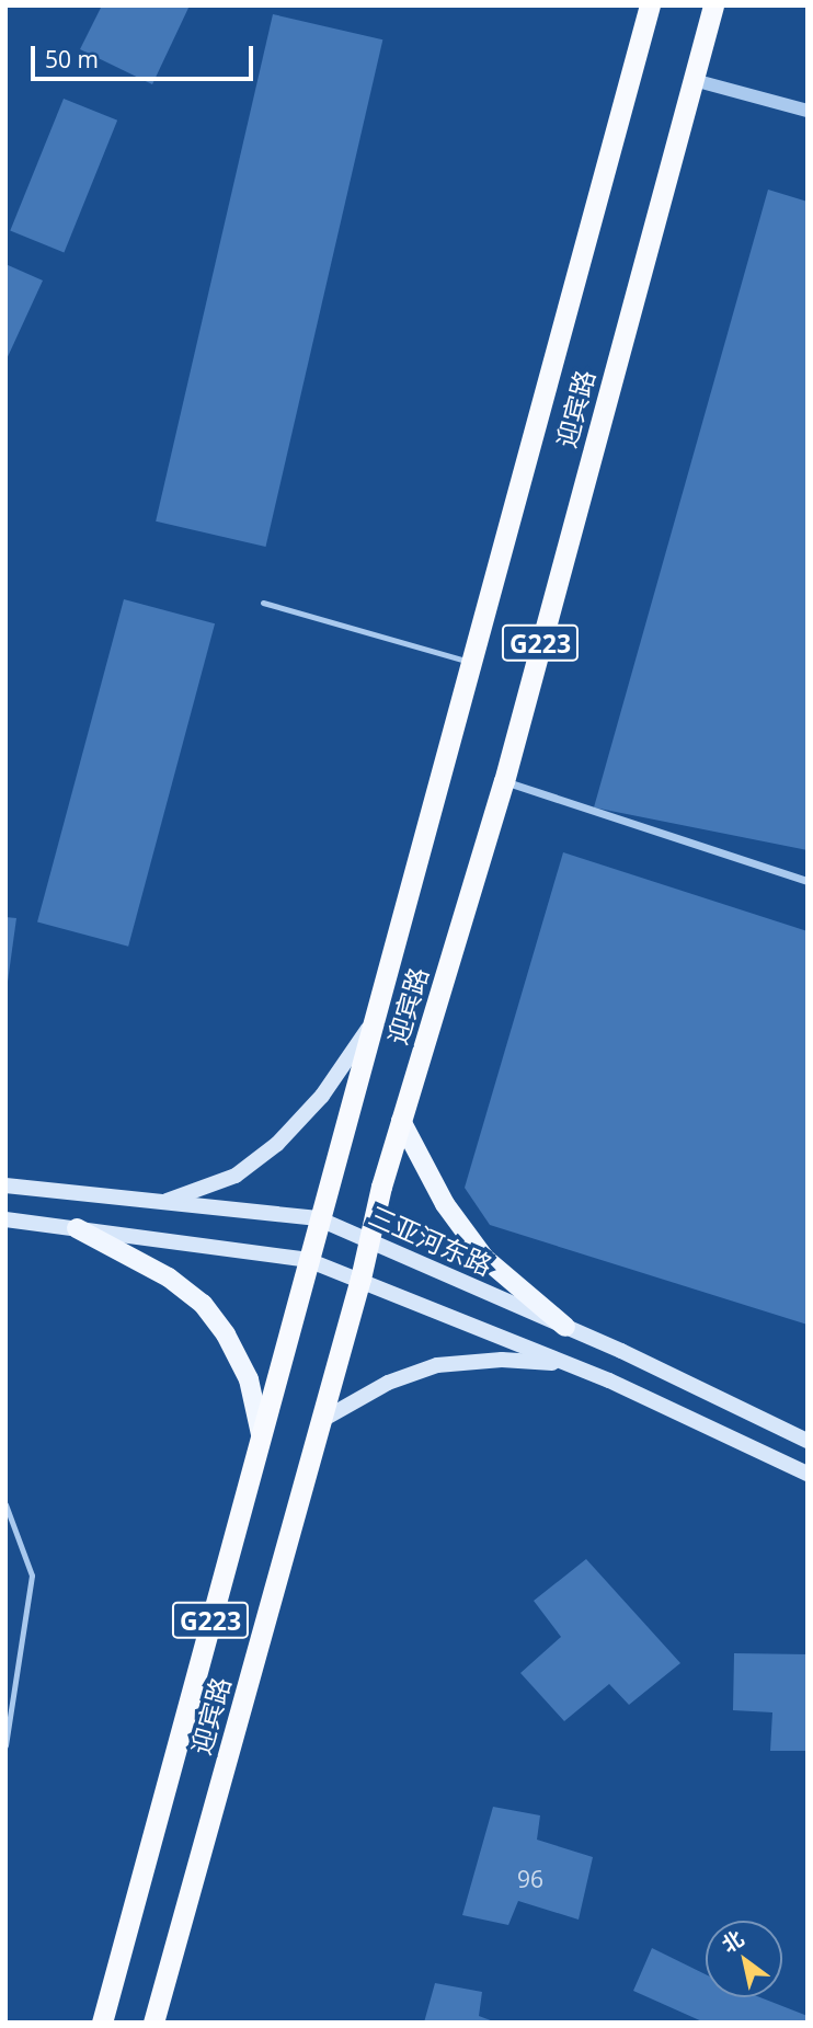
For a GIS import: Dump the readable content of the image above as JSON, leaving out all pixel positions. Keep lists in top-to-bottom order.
{
  "streets": {
    "highway": ["迎宾路", "G223"],
    "main road": ["三亚河东路"]
  },
  "crossings": [
    ["迎宾路", "三亚河东路"]
  ],
  "house_numbers": ["96"],
  "scale_bar": "50 m",
  "north": "top left"
}
